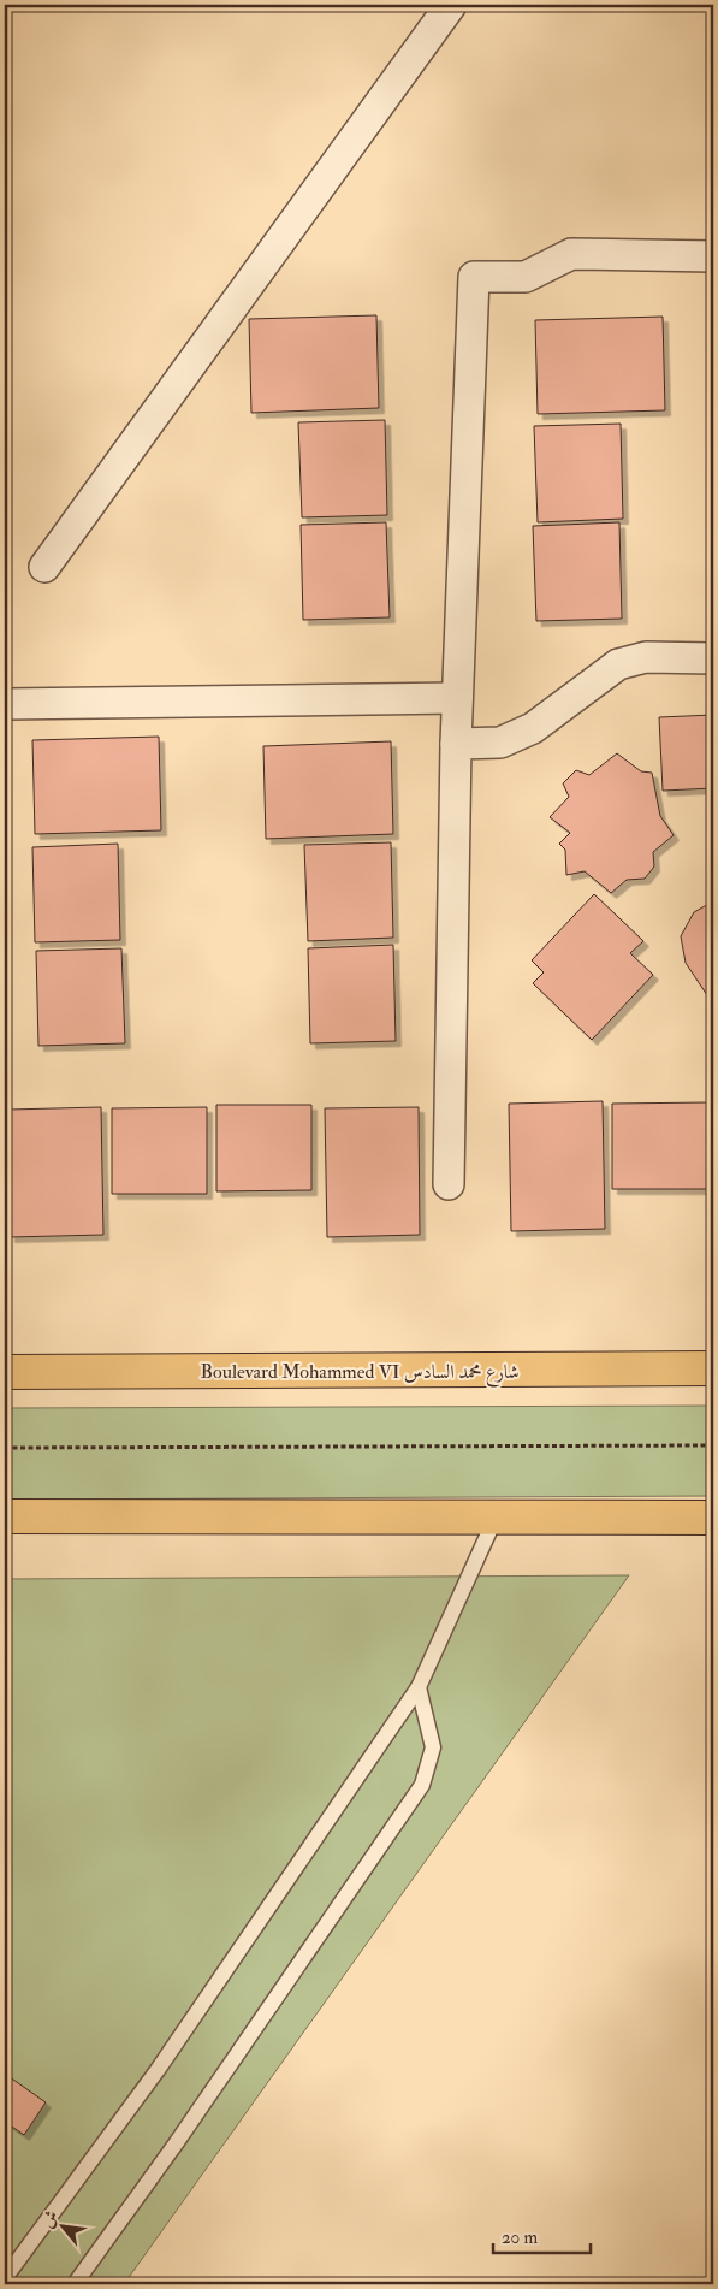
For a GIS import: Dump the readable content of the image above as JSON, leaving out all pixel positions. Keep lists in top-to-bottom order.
{
  "streets": {
    "main road": ["Boulevard Mohammed VI شارع محمد السادس"]
  },
  "scale_bar": "20 m",
  "north": "top left"
}
